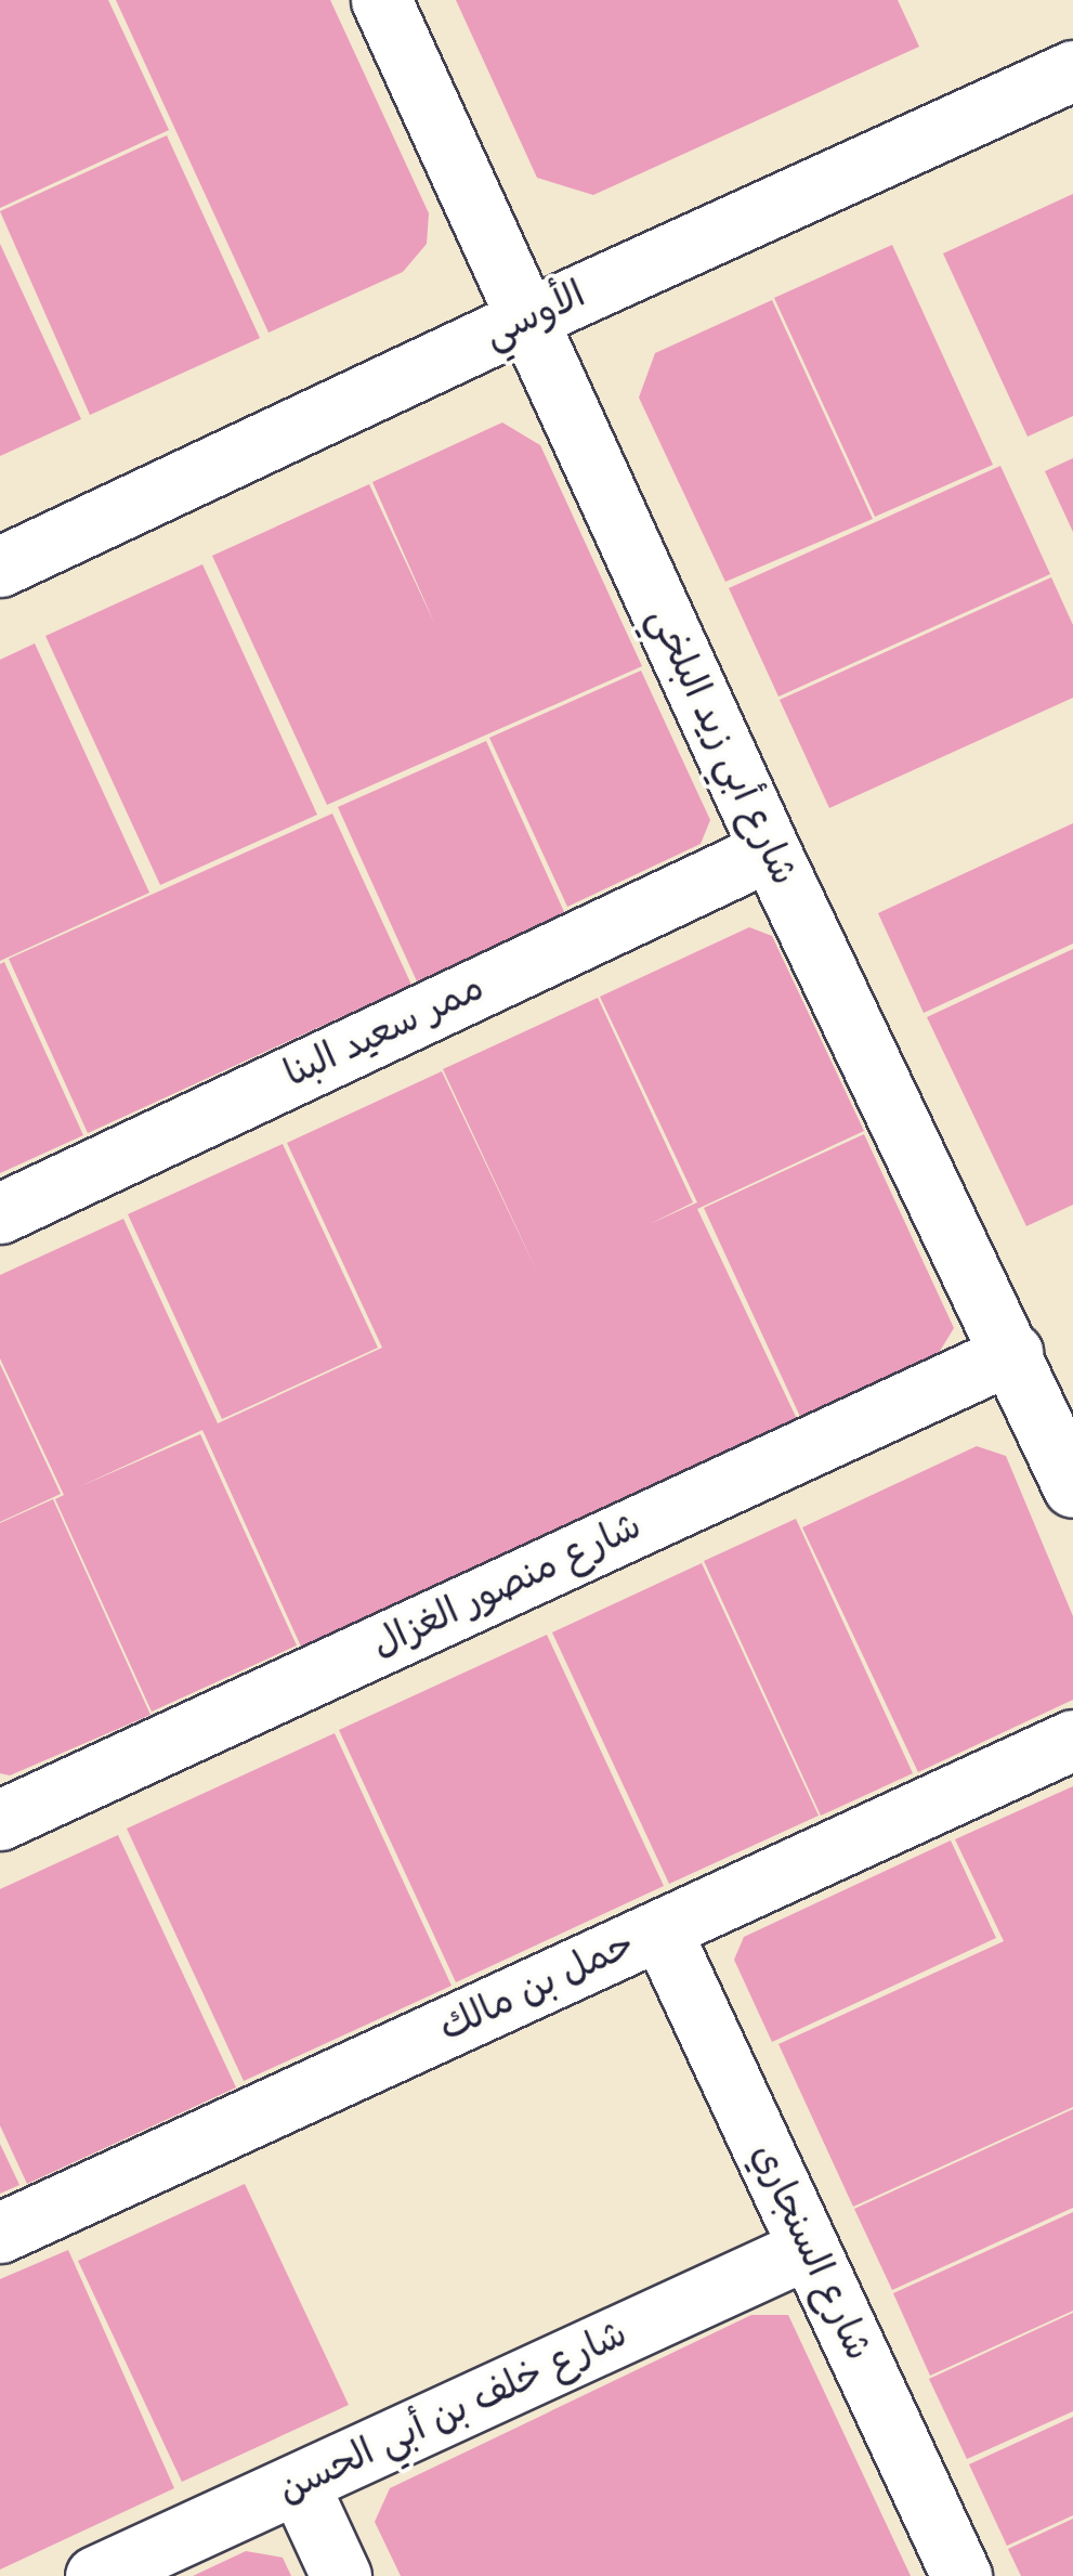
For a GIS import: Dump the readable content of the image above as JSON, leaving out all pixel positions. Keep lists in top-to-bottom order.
{
  "streets": {
    "street": [
      "الأوسي",
      "شارع أبي زيد البلخي",
      "ممر سعيد البنا",
      "شارع منصور الغزال",
      "حمل بن مالك",
      "شارع السنجاري",
      "شارع خلف بن أبي الحسن"
    ]
  },
  "crossings": [
    ["الأوسي", "شارع أبي زيد البلخي"],
    ["شارع أبي زيد البلخي", "ممر سعيد البنا"],
    ["شارع أبي زيد البلخي", "شارع منصور الغزال"],
    ["حمل بن مالك", "شارع السنجاري"],
    ["شارع السنجاري", "شارع خلف بن أبي الحسن"]
  ]
}
